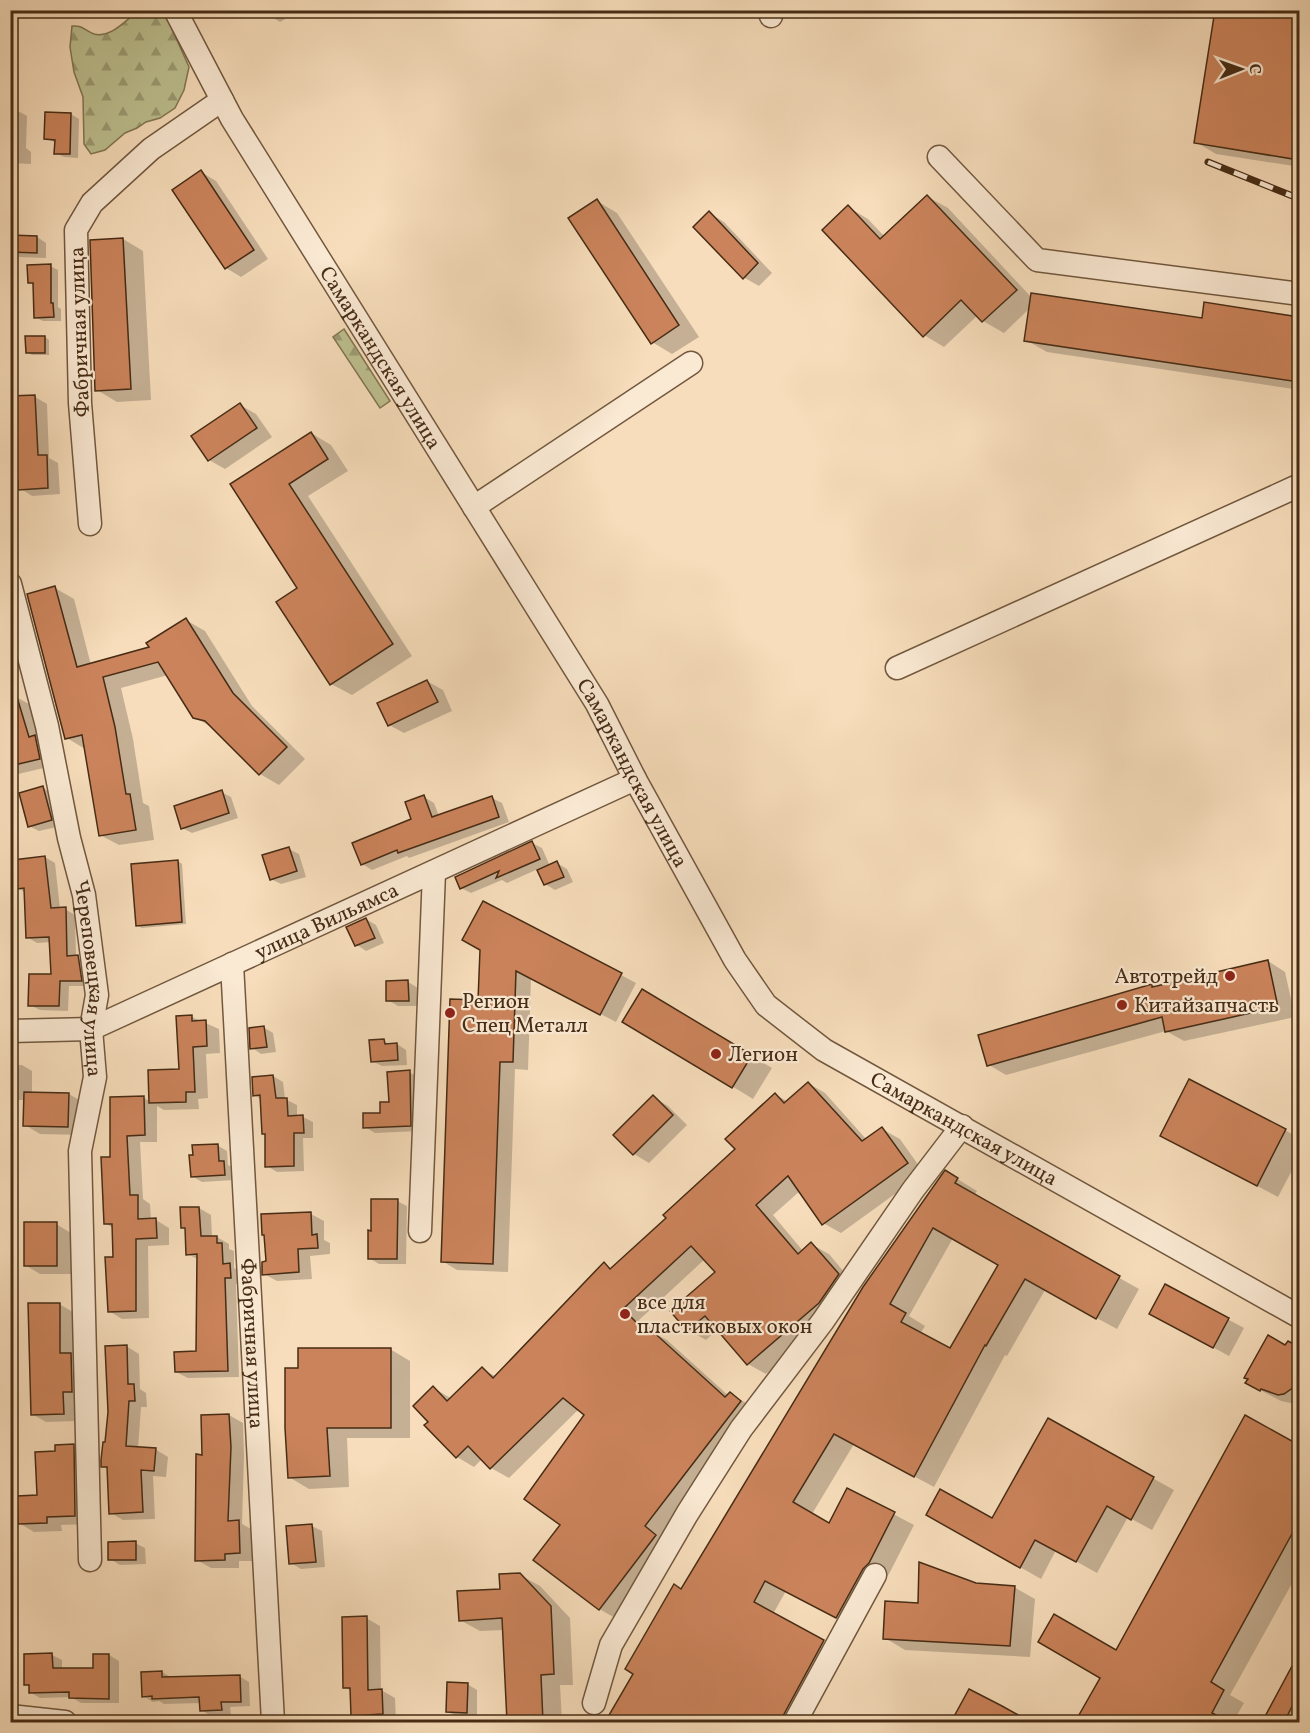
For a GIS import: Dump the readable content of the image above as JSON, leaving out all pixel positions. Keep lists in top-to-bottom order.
{
  "streets": {
    "street": [
      "Фабричная улица",
      "Самаркандская улица",
      "улица Вильямса",
      "Череповецкая улица"
    ]
  },
  "crossings": [
    ["Фабричная улица", "Самаркандская улица"],
    ["Фабричная улица", "улица Вильямса"],
    ["Самаркандская улица", "улица Вильямса"],
    ["улица Вильямса", "Череповецкая улица"]
  ],
  "places": [
    "Автотрейд",
    "Китайзапчасть",
    "Регион Спец Металл",
    "Легион",
    "все для пластиковых окон"
  ],
  "north": "right"
}
